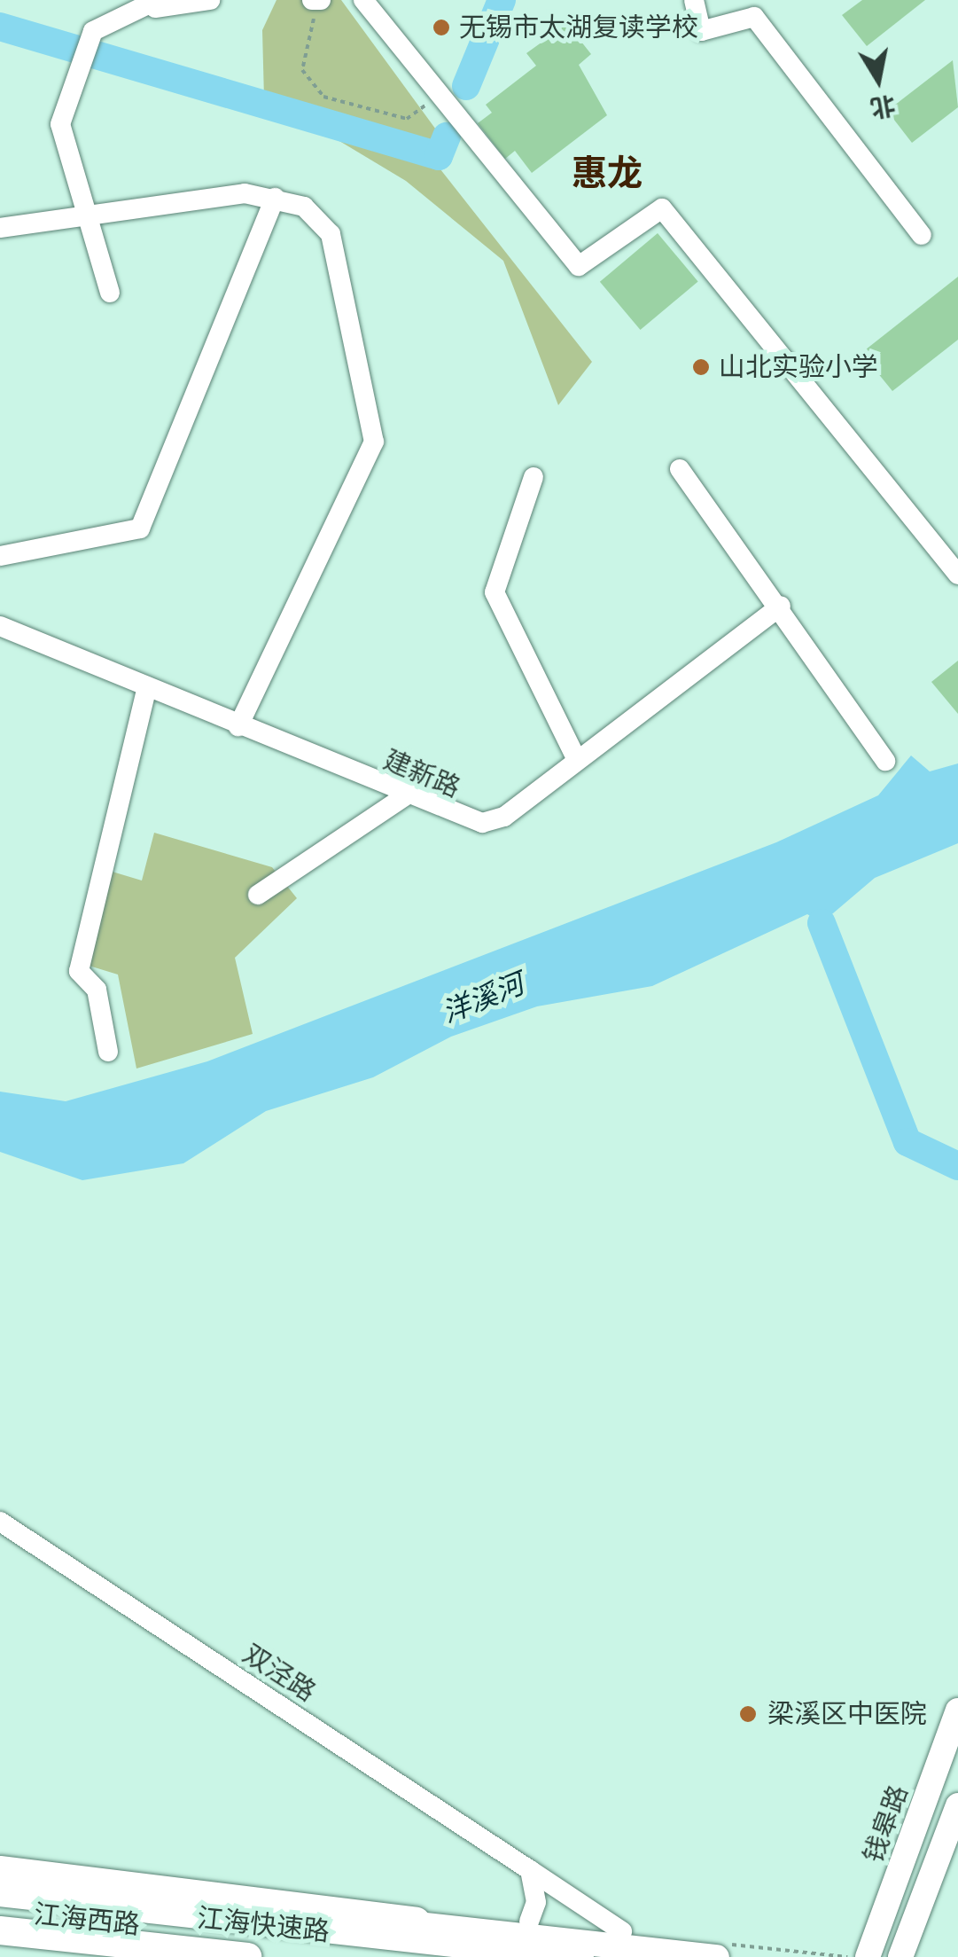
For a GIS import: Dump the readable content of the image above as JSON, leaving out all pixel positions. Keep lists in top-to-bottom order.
{
  "streets": {
    "highway": ["江海快速路"],
    "main road": ["钱皋路", "江海西路"],
    "street": ["建新路", "双泾路"]
  },
  "districts": ["惠龙"],
  "water": ["洋溪河"],
  "places": ["无锡市太湖复读学校", "山北实验小学", "梁溪区中医院"],
  "north": "bottom"
}
